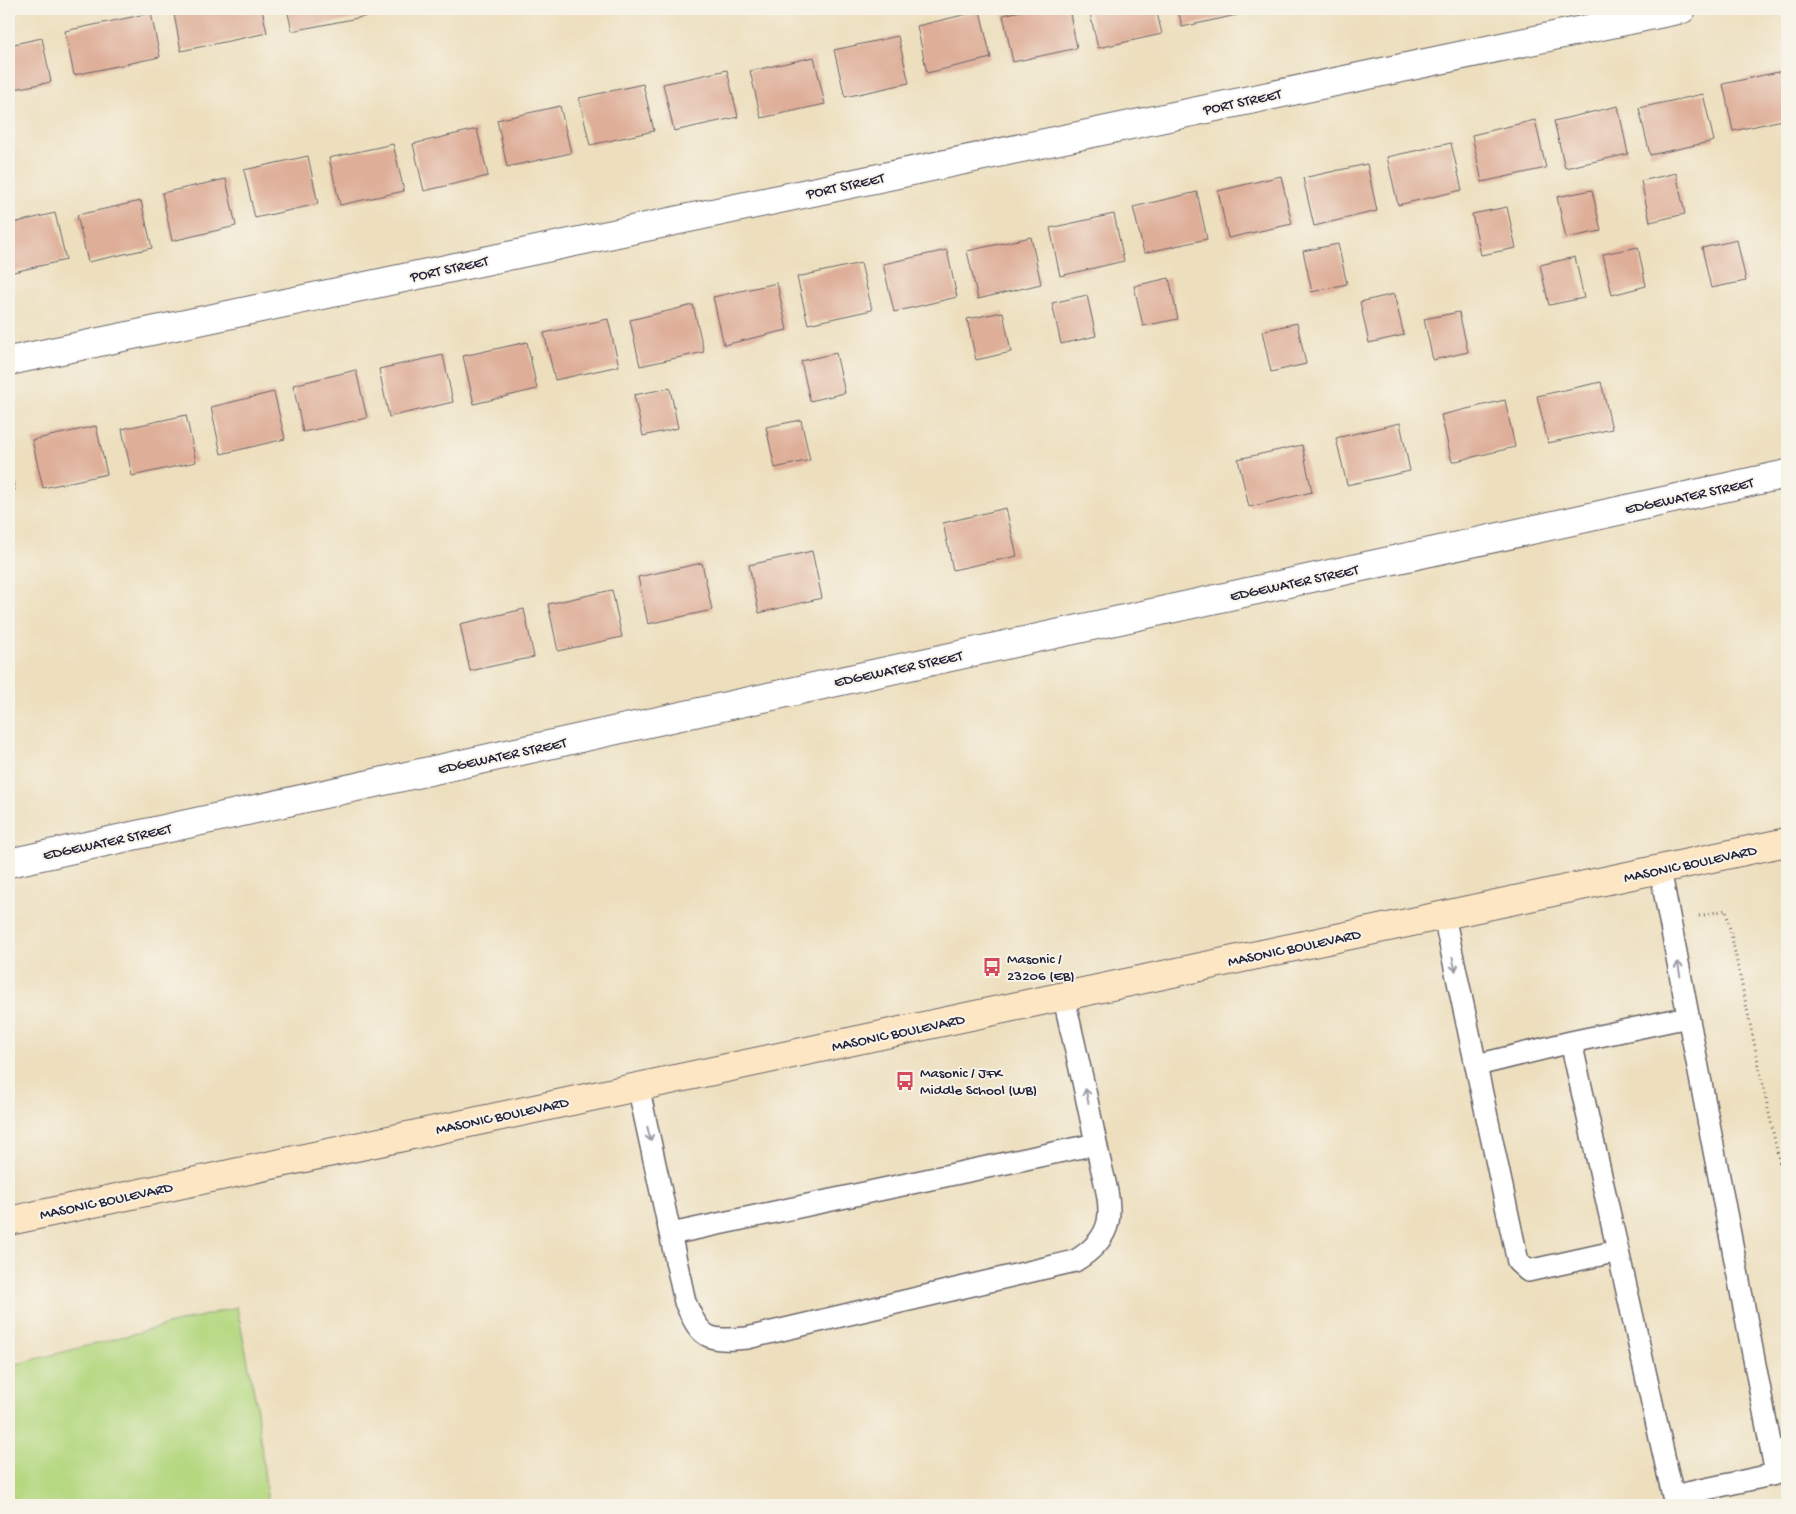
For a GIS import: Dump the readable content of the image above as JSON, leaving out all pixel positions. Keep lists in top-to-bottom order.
{
  "streets": {
    "street": ["PORT STREET", "EDGEWATER STREET", "MASONIC BOULEVARD"]
  },
  "places": {
    "bus stop": ["Masonic / 23206 (EB)", "Masonic / JFK Middle School (WB)"]
  }
}
